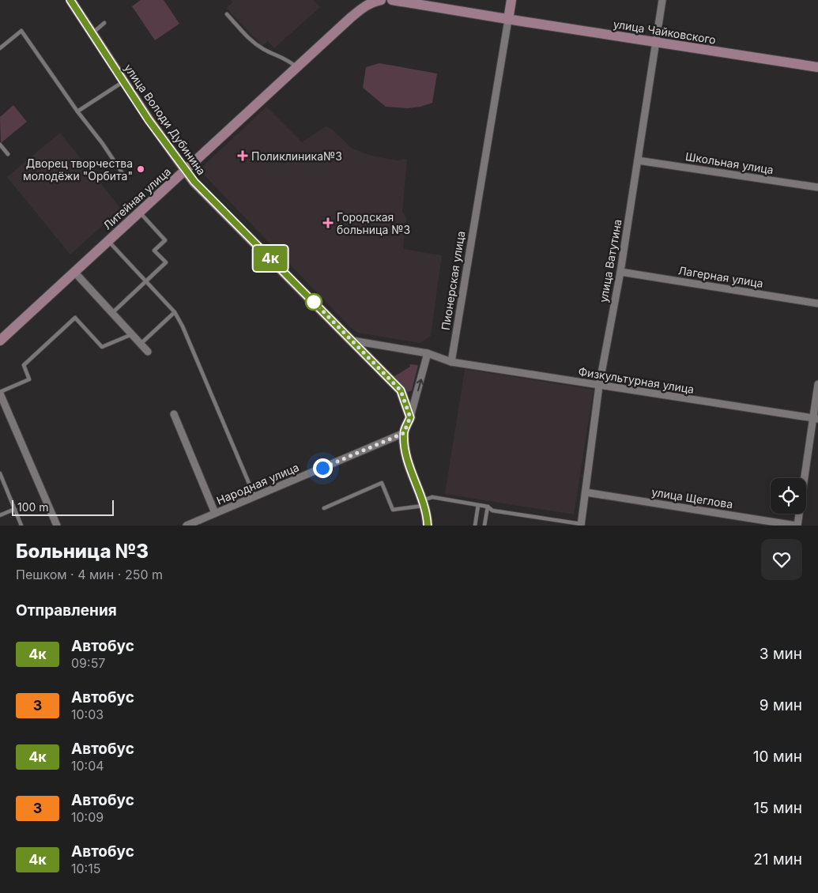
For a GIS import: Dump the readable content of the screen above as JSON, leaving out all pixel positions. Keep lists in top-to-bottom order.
{
  "streets": {
    "street": [
      "улица Чайковского",
      "улица Володи Дубинина",
      "Школьная улица",
      "Литейная улица",
      "улица Ватутина",
      "Лагерная улица",
      "Пионерская улица",
      "Физкультурная улица",
      "Народная улица",
      "улица Щеглова"
    ]
  },
  "crossings": [
    ["улица Чайковского", "улица Ватутина"],
    ["улица Чайковского", "Пионерская улица"],
    ["улица Володи Дубинина", "Литейная улица"],
    ["Школьная улица", "улица Ватутина"],
    ["улица Ватутина", "Лагерная улица"],
    ["улица Ватутина", "Физкультурная улица"],
    ["улица Ватутина", "улица Щеглова"],
    ["Пионерская улица", "Физкультурная улица"]
  ],
  "places": {
    "health": ["Поликлиника№3", "Городская больница №3"],
    "other": ["Дворец творчества молодёжи \"Орбита\""]
  },
  "lines": ["bus line 4к"],
  "scale_bar": "100 m",
  "page": {
    "on_map": "4к",
    "scale": "100 m",
    "heading": [
      ["Больница №3", "Пешком · 4 мин · 250 m"],
      "Отправления"
    ],
    "list": [
      {
        "mark": "4к",
        "name": "Автобус",
        "note": "09:57",
        "value": "3 мин"
      },
      {
        "mark": "3",
        "name": "Автобус",
        "note": "10:03",
        "value": "9 мин"
      },
      {
        "mark": "4к",
        "name": "Автобус",
        "note": "10:04",
        "value": "10 мин"
      },
      {
        "mark": "3",
        "name": "Автобус",
        "note": "10:09",
        "value": "15 мин"
      },
      {
        "mark": "4к",
        "name": "Автобус",
        "note": "10:15",
        "value": "21 мин"
      }
    ]
  }
}
